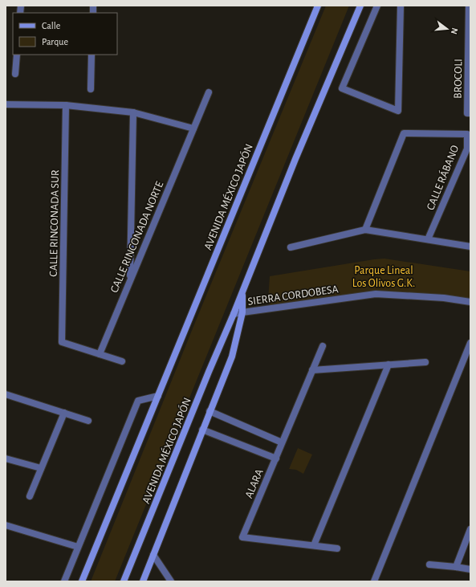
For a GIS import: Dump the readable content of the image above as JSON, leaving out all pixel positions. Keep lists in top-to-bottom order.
{
  "streets": {
    "street": [
      "BROCOLI",
      "CALLE RÁBANO",
      "AVENIDA MÉXICO JAPÓN",
      "CALLE RINCONADA SUR",
      "CALLE RINCONADA NORTE",
      "SIERRA CORDOBESA",
      "ALARA"
    ]
  },
  "crossings": [
    ["AVENIDA MÉXICO JAPÓN", "SIERRA CORDOBESA"],
    ["CALLE RINCONADA SUR", "CALLE RINCONADA NORTE"]
  ],
  "parks": ["Parque Lineal Los Olivos G.K."],
  "legend": ["Calle", "Parque"],
  "north": "right"
}
